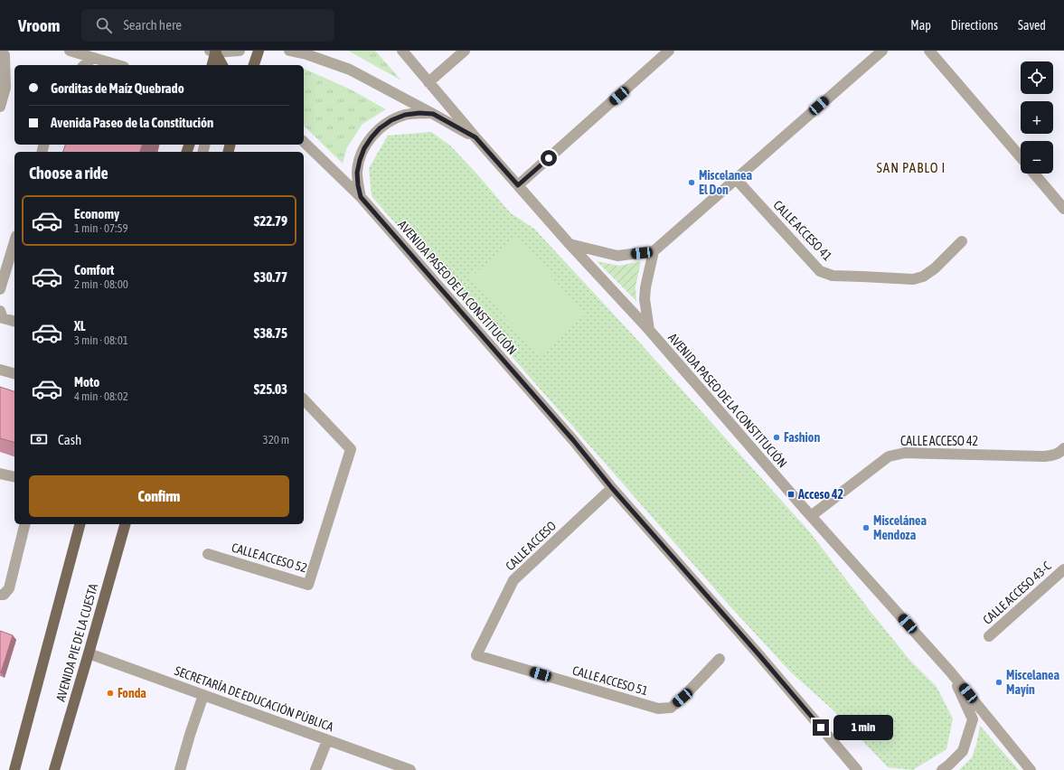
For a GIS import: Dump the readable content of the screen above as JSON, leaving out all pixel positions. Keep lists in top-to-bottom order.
{
  "streets": {
    "main road": ["AVENIDA PIE DE LA CUESTA"],
    "street": [
      "CALLE ACCESO 41",
      "AVENIDA PASEO DE LA CONSTITUCIÓN",
      "CALLE ACCESO 42",
      "CALLE ACCESO",
      "CALLE ACCESO 52",
      "CALLE ACCESO 43-C",
      "CALLE ACCESO 51",
      "SECRETARÍA DE EDUCACIÓN PÚBLICA"
    ]
  },
  "crossings": [
    ["AVENIDA PASEO DE LA CONSTITUCIÓN", "CALLE ACCESO 42"],
    ["AVENIDA PASEO DE LA CONSTITUCIÓN", "CALLE ACCESO"],
    ["CALLE ACCESO", "CALLE ACCESO 51"],
    ["AVENIDA PIE DE LA CUESTA", "SECRETARÍA DE EDUCACIÓN PÚBLICA"]
  ],
  "districts": ["SAN PABLO I"],
  "places": {
    "other": [
      "Miscelanea El Don",
      "Fashion",
      "Miscelánea Mendoza",
      "Miscelanea Mayín",
      "Fonda"
    ],
    "transit": ["Acceso 42"]
  },
  "page": {
    "header": "Vroom",
    "search": "Search here",
    "nav": ["Map", "Directions", "Saved"],
    "map_buttons": ["+", "−"],
    "banner": ["Gorditas de Maíz Quebrado", "Avenida Paseo de la Constitución"],
    "heading": "Choose a ride",
    "list": [
      {
        "name": "Economy",
        "note": "1 min · 07:59",
        "value": "$22.79"
      },
      {
        "name": "Comfort",
        "note": "2 min · 08:00",
        "value": "$30.77"
      },
      {
        "name": "XL",
        "note": "3 min · 08:01",
        "value": "$38.75"
      },
      {
        "name": "Moto",
        "note": "4 min · 08:02",
        "value": "$25.03"
      }
    ],
    "pay": ["Cash", "320 m"],
    "buttons": "Confirm",
    "bubble": "1 min"
  }
}
